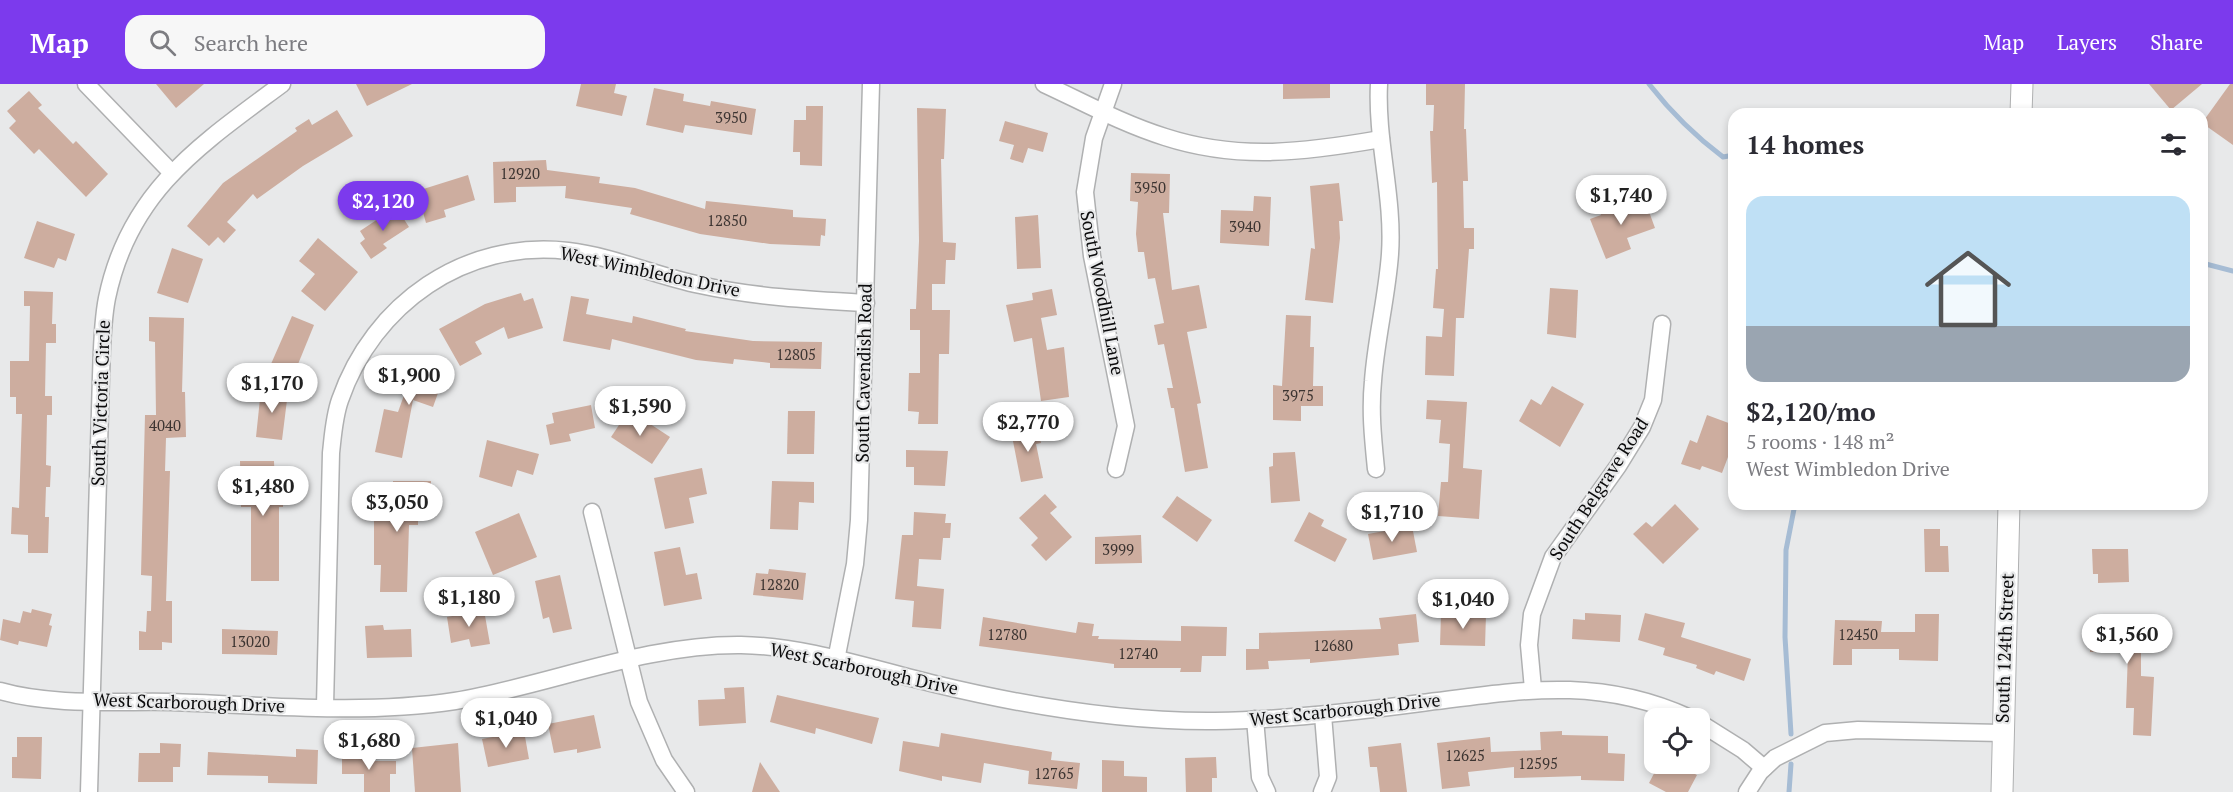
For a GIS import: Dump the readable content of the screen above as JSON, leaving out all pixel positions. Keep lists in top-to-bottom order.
{
  "streets": {
    "street": [
      "West Wimbledon Drive",
      "South Woodhill Lane",
      "South Cavendish Road",
      "South Victoria Circle",
      "South Belgrave Road",
      "South 124th Street",
      "West Scarborough Drive"
    ]
  },
  "crossings": [
    ["West Wimbledon Drive", "South Cavendish Road"],
    ["West Wimbledon Drive", "West Scarborough Drive"],
    ["South Cavendish Road", "West Scarborough Drive"],
    ["South Victoria Circle", "West Scarborough Drive"],
    ["South Belgrave Road", "West Scarborough Drive"]
  ],
  "house_numbers": [
    "3950",
    "12920",
    "3950",
    "12850",
    "3940",
    "12805",
    "3975",
    "4040",
    "3999",
    "12820",
    "12780",
    "12450",
    "13020",
    "12680",
    "12740",
    "12625",
    "12595",
    "12765"
  ],
  "page": {
    "header": "Map",
    "search": "Search here",
    "nav": ["Map", "Layers", "Share"],
    "heading": "14 homes",
    "price": [
      "$1,740",
      "$2,120",
      "$1,900",
      "$1,170",
      "$1,590",
      "$2,770",
      "$1,480",
      "$3,050",
      "$1,710",
      "$1,180",
      "$1,040",
      "$1,560",
      "$1,040",
      "$1,680"
    ],
    "list": [
      {
        "name": "$2,120/mo",
        "note": "5 rooms · 148 m² · West Wimbledon Drive"
      }
    ]
  }
}
